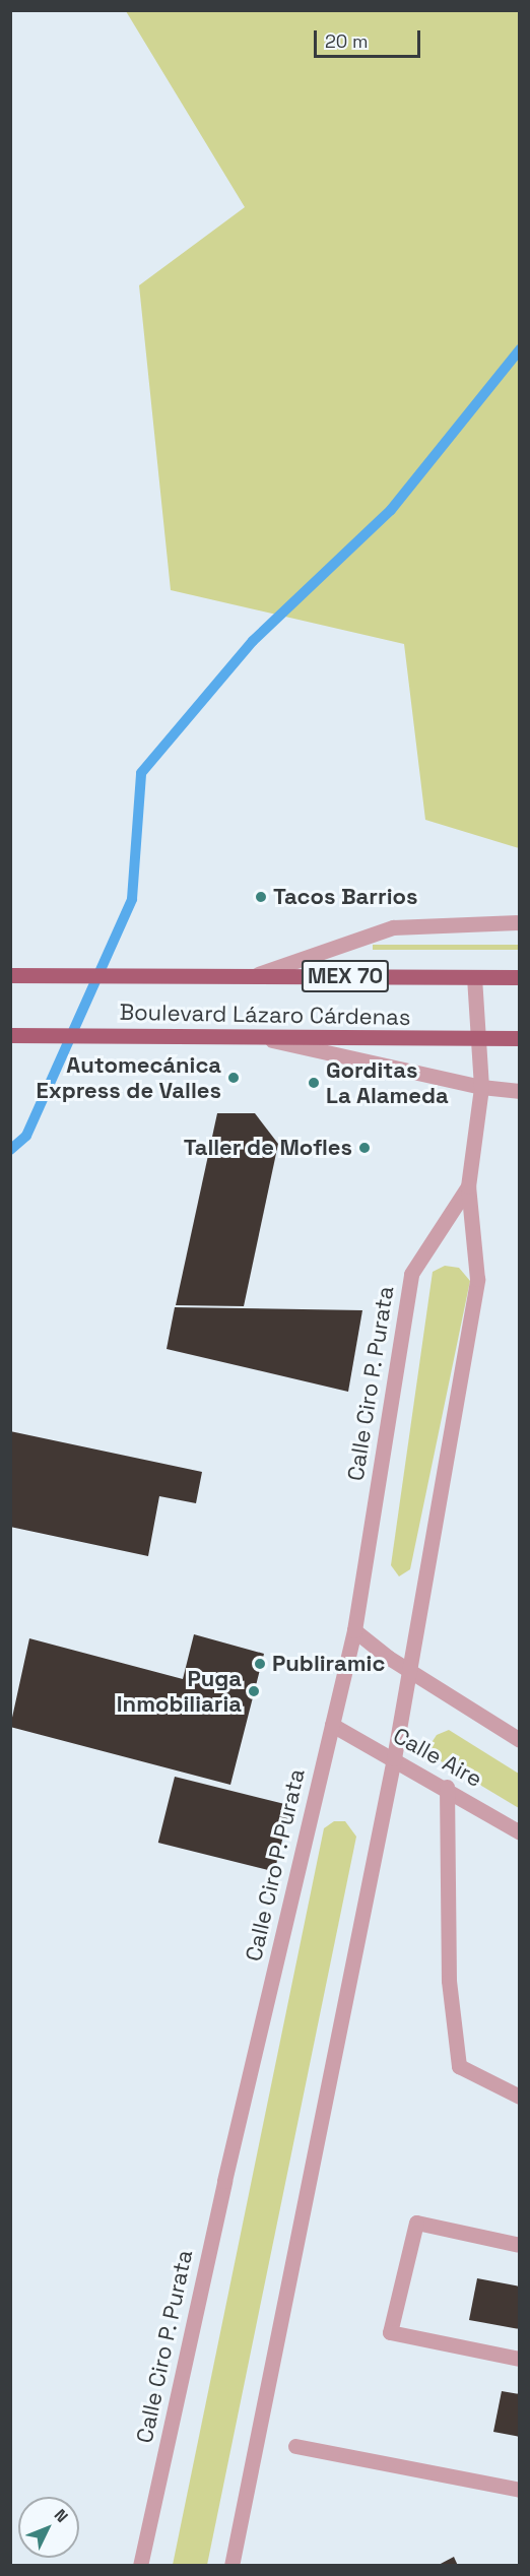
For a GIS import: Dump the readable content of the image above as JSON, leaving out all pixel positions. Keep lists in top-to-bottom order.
{
  "streets": {
    "main road": ["MEX 70", "Boulevard Lázaro Cárdenas"],
    "street": ["Calle Ciro P. Purata", "Calle Aire"]
  },
  "crossings": [
    ["Boulevard Lázaro Cárdenas", "Calle Ciro P. Purata"],
    ["Calle Ciro P. Purata", "Calle Aire"]
  ],
  "places": [
    "Tacos Barrios",
    "Automecánica Express de Valles",
    "Gorditas La Alameda",
    "Taller de Mofles",
    "Publiramic",
    "Puga Inmobiliaria"
  ],
  "scale_bar": "20 m",
  "north": "top right"
}
